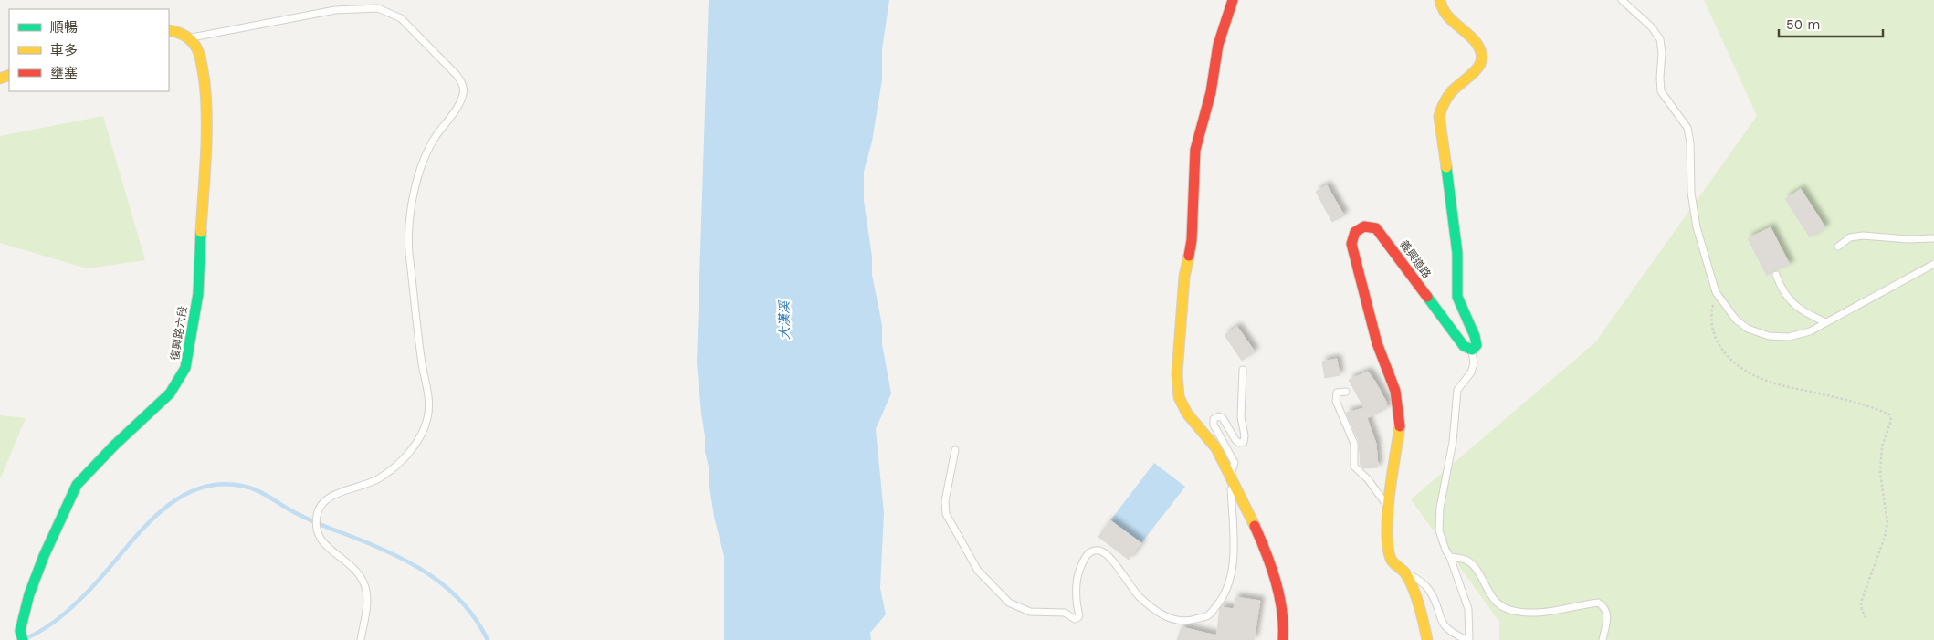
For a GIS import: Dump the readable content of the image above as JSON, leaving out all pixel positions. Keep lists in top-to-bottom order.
{
  "streets": {
    "street": ["義興道路", "復興路六段"]
  },
  "water": ["大漢溪"],
  "legend": ["順暢", "車多", "壅塞"],
  "scale_bar": "50 m"
}
